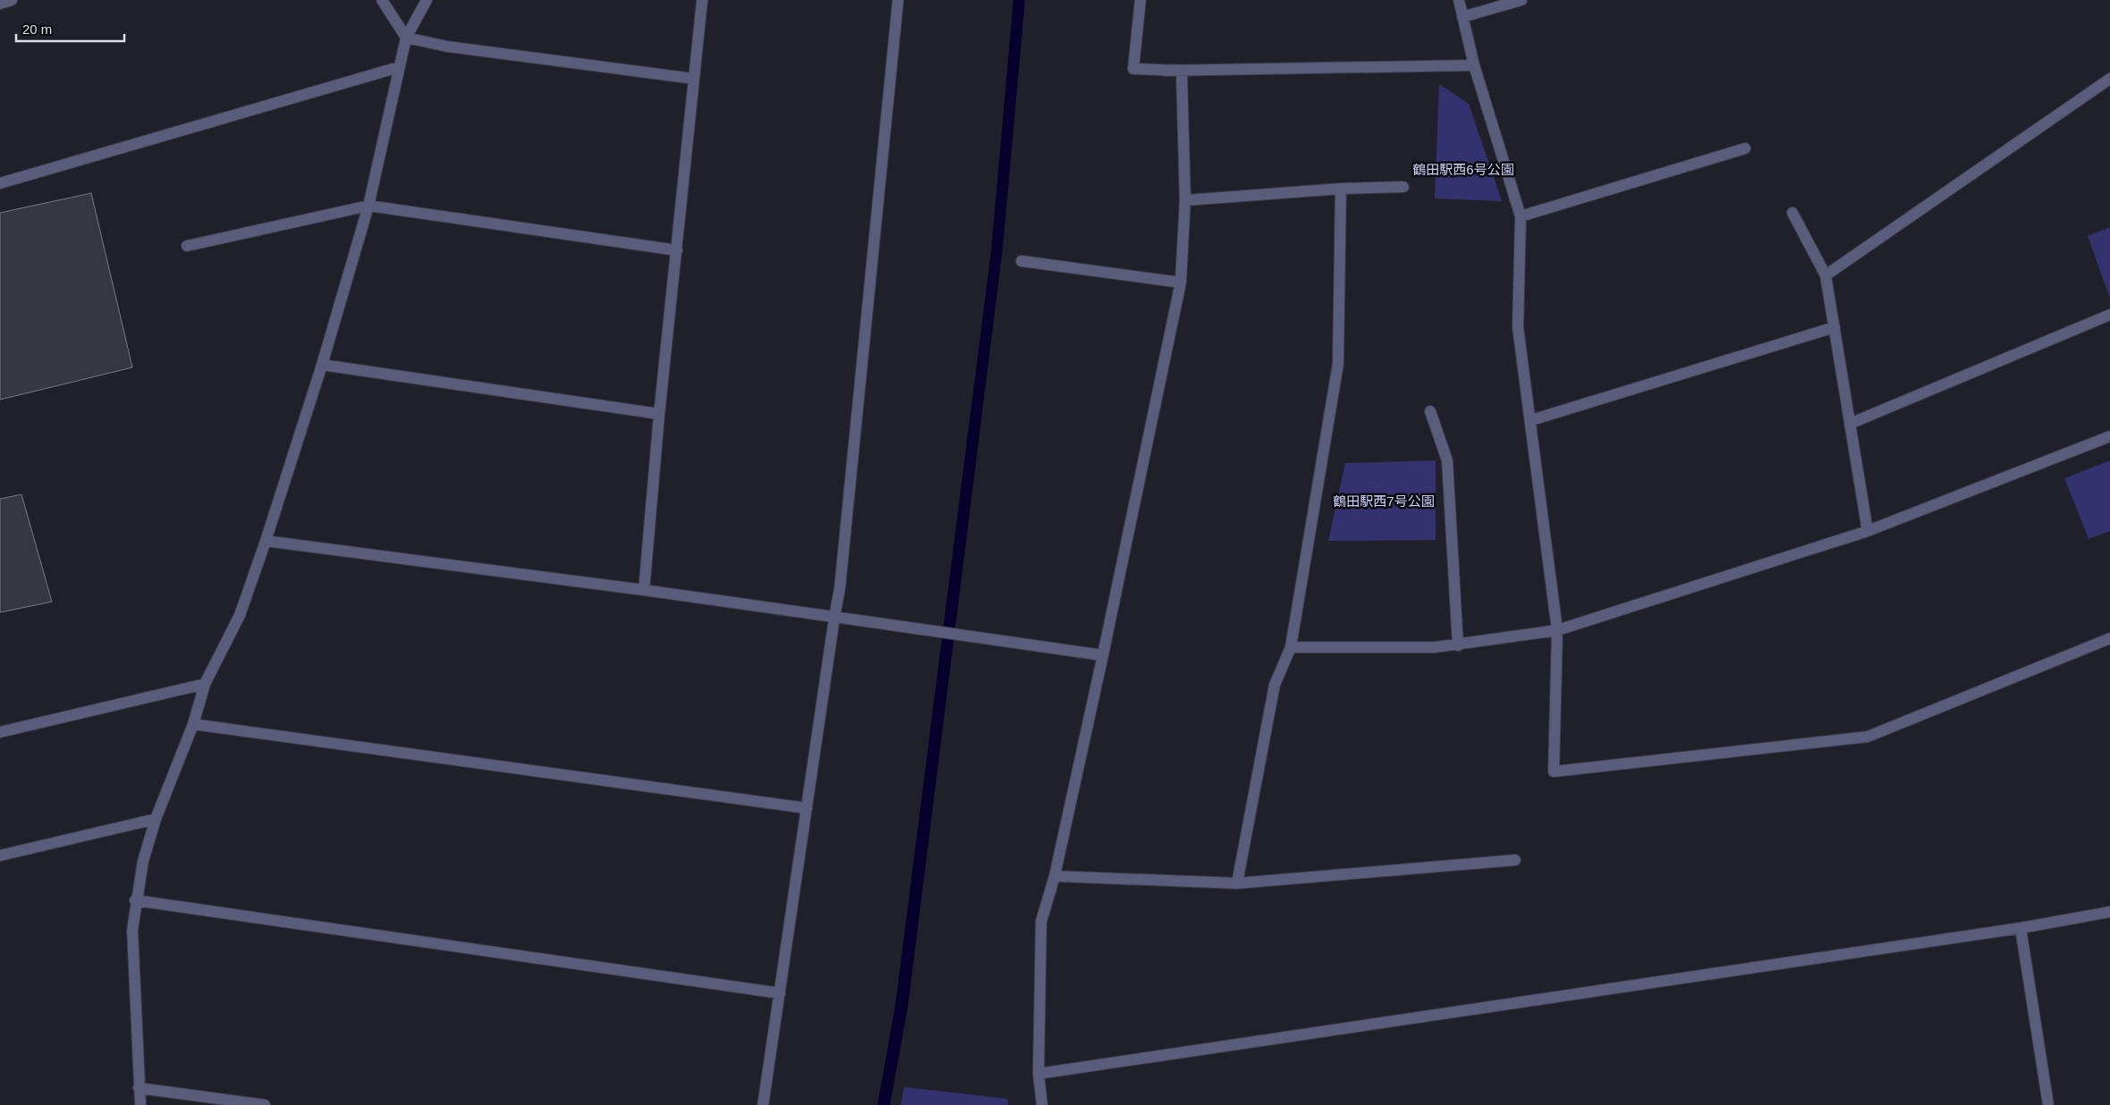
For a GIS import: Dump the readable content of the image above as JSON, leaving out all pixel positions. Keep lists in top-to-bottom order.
{
  "parks": ["鶴田駅西6号公園", "鶴田駅西7号公園"],
  "scale_bar": "20 m"
}
